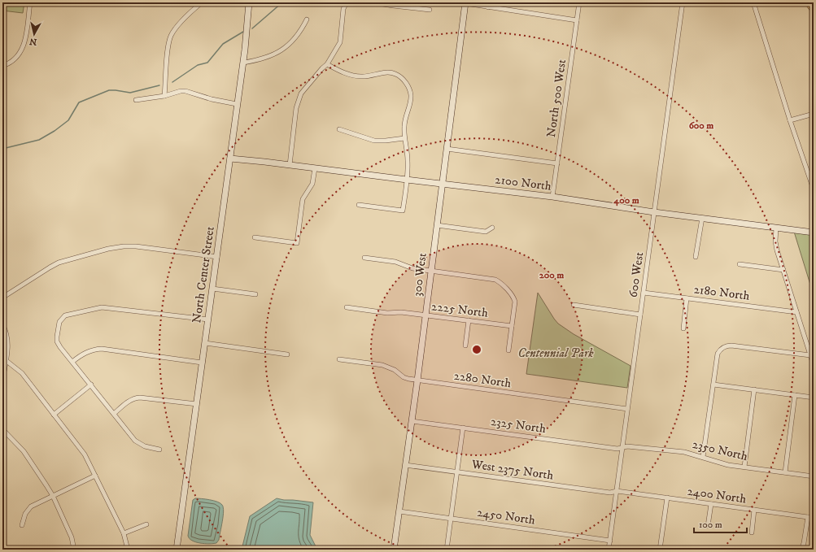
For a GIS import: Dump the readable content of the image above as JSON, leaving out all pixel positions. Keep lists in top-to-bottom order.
{
  "streets": {
    "street": [
      "North 500 West",
      "2100 North",
      "North Center Street",
      "300 West",
      "600 West",
      "2180 North",
      "2225 North",
      "2280 North",
      "2325 North",
      "2350 North",
      "West 2375 North",
      "2400 North",
      "2450 North"
    ]
  },
  "crossings": [
    ["North 500 West", "2100 North"],
    ["2100 North", "North Center Street"],
    ["2100 North", "300 West"],
    ["2100 North", "600 West"],
    ["300 West", "2225 North"],
    ["300 West", "2280 North"],
    ["300 West", "2325 North"],
    ["300 West", "West 2375 North"],
    ["300 West", "2450 North"],
    ["600 West", "2180 North"],
    ["600 West", "2280 North"],
    ["600 West", "2325 North"],
    ["600 West", "2350 North"],
    ["600 West", "West 2375 North"],
    ["600 West", "2400 North"],
    ["600 West", "2450 North"],
    ["2325 North", "2350 North"],
    ["West 2375 North", "2400 North"]
  ],
  "parks": ["Centennial Park"],
  "scale_bar": "100 m",
  "north": "bottom",
  "rings": ["600 m", "400 m", "200 m"]
}
